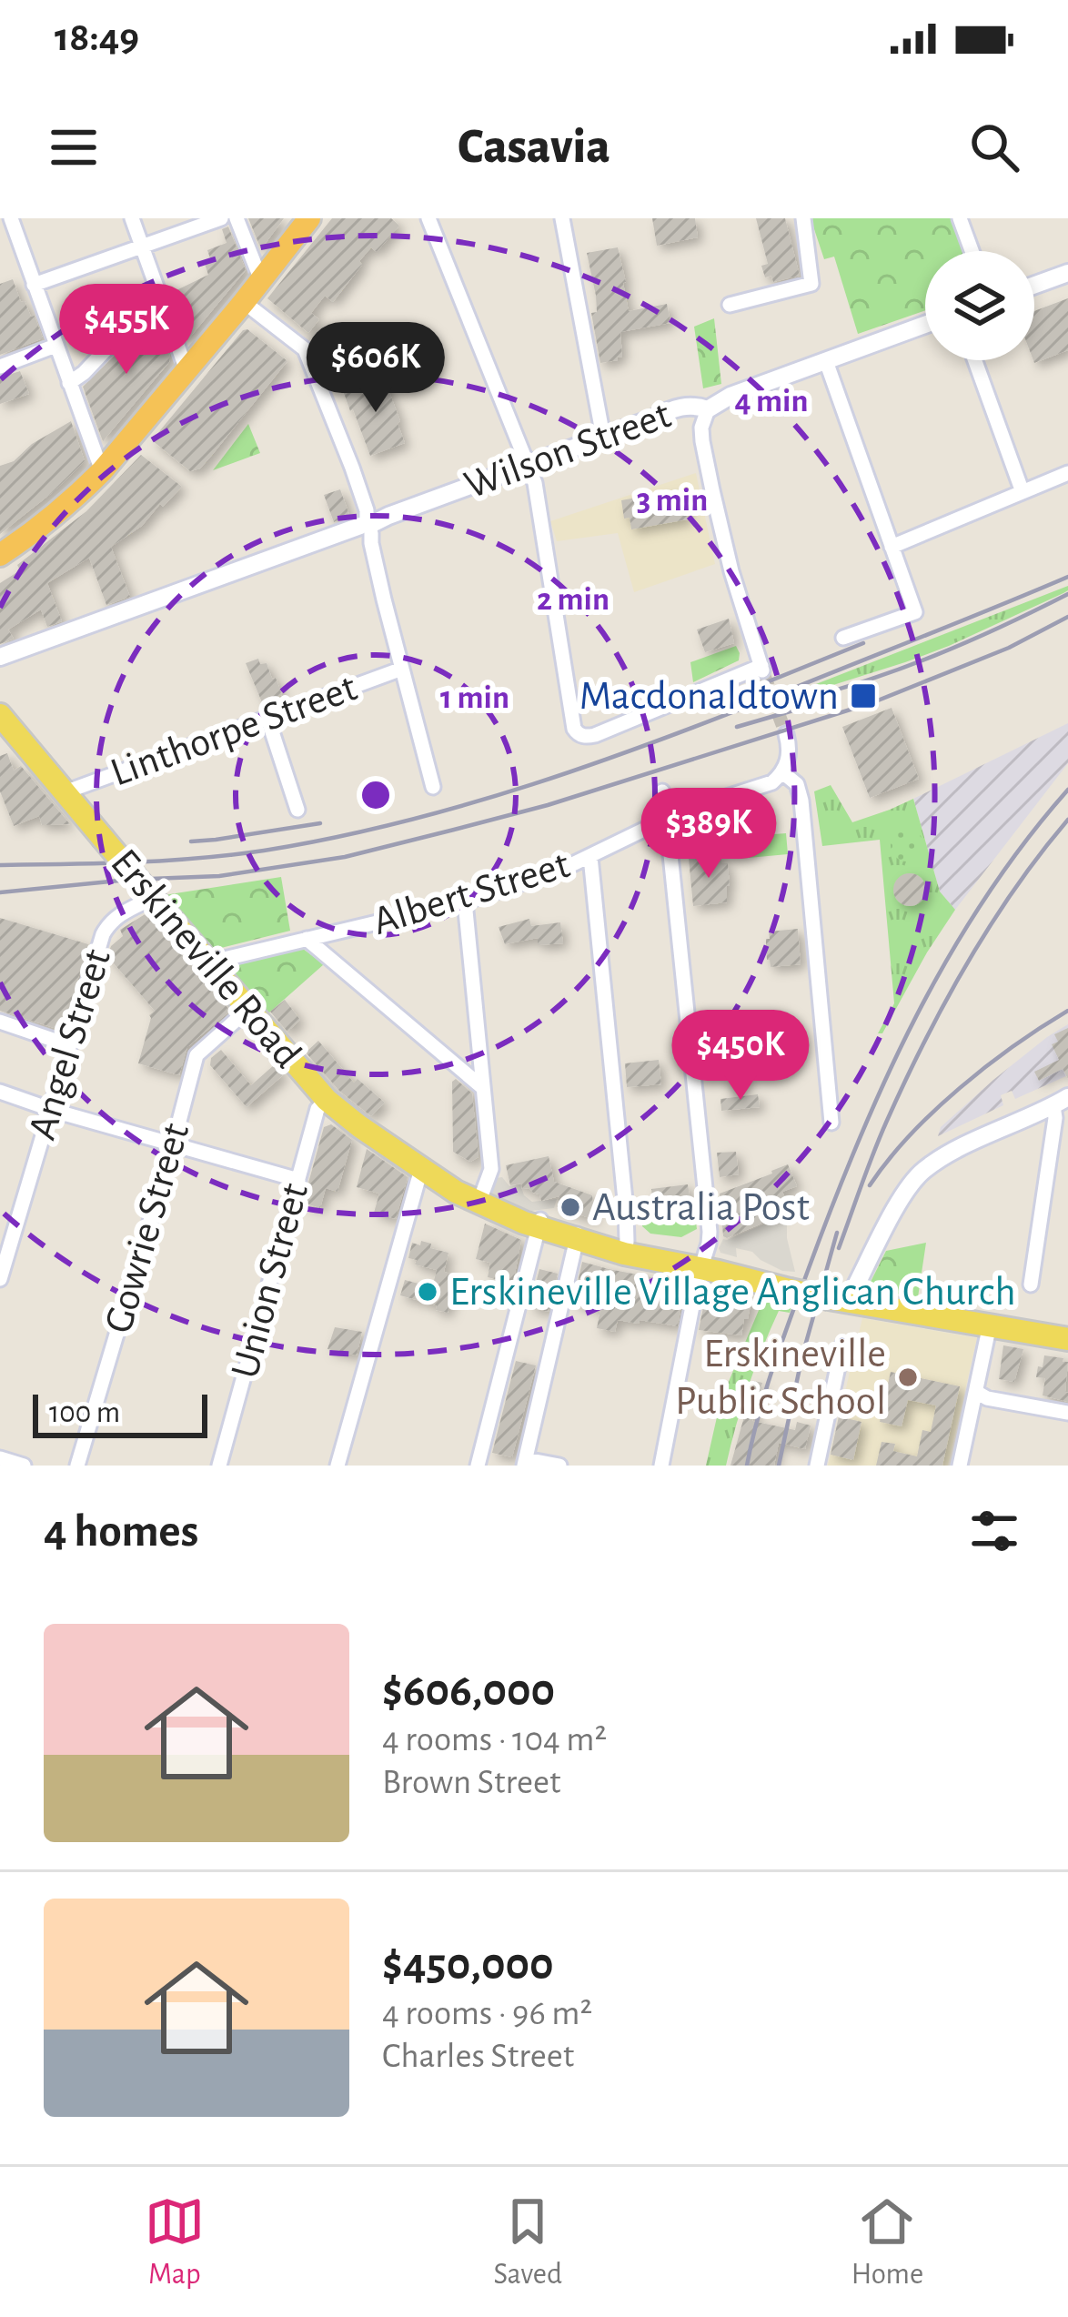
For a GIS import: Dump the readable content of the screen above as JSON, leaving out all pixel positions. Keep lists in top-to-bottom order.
{
  "streets": {
    "main road": ["Erskineville Road"],
    "street": [
      "Wilson Street",
      "Linthorpe Street",
      "Albert Street",
      "Angel Street",
      "Gowrie Street",
      "Union Street"
    ]
  },
  "crossings": [
    ["Linthorpe Street", "Erskineville Road"],
    ["Albert Street", "Erskineville Road"],
    ["Erskineville Road", "Angel Street"],
    ["Erskineville Road", "Gowrie Street"],
    ["Erskineville Road", "Union Street"]
  ],
  "places": {
    "transit": ["Macdonaldtown"],
    "other": ["Australia Post", "Erskineville Village Anglican Church", "Erskineville Public School"]
  },
  "scale_bar": "100 m",
  "page": {
    "status": "18:49",
    "header": "Casavia",
    "price": [
      "$455K",
      "$606K",
      "$389K",
      "$450K"
    ],
    "scale": "100 m",
    "heading": "4 homes",
    "list": [
      {
        "name": "$606,000",
        "note": "4 rooms · 104 m² · Brown Street"
      },
      {
        "name": "$450,000",
        "note": "4 rooms · 96 m² · Charles Street"
      }
    ],
    "tabs": ["Map", "Saved", "Home"]
  },
  "rings": [
    "4 min",
    "3 min",
    "2 min",
    "1 min"
  ]
}
